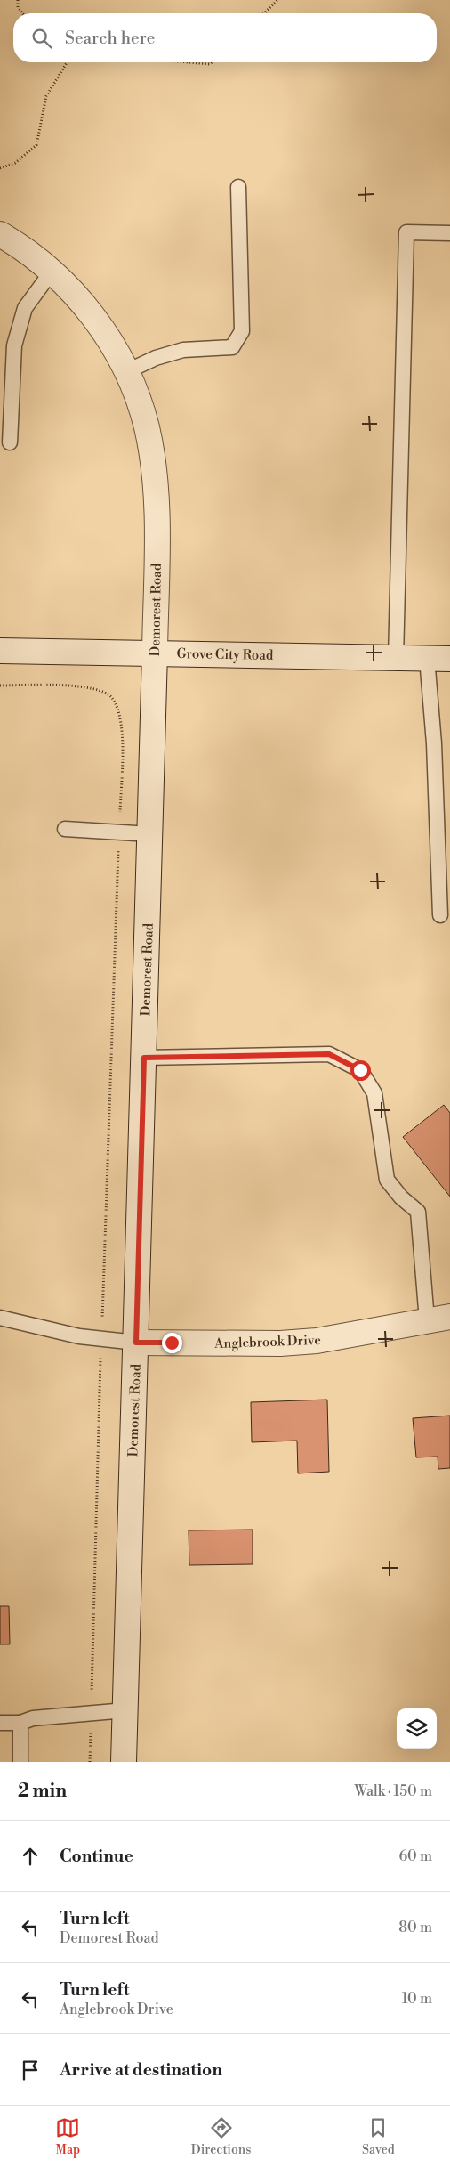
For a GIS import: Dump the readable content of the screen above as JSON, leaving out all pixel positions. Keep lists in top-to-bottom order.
{
  "streets": {
    "street": ["Demorest Road", "Grove City Road", "Anglebrook Drive"]
  },
  "crossings": [
    ["Demorest Road", "Grove City Road"],
    ["Demorest Road", "Anglebrook Drive"]
  ],
  "page": {
    "search": "Search here",
    "heading": ["2 min", "Walk · 150 m"],
    "list": [
      ["Continue", "60 m"],
      ["Turn left", "Demorest Road", "80 m"],
      ["Turn left", "Anglebrook Drive", "10 m"],
      "Arrive at destination"
    ],
    "nav": ["Map", "Directions", "Saved"]
  }
}
